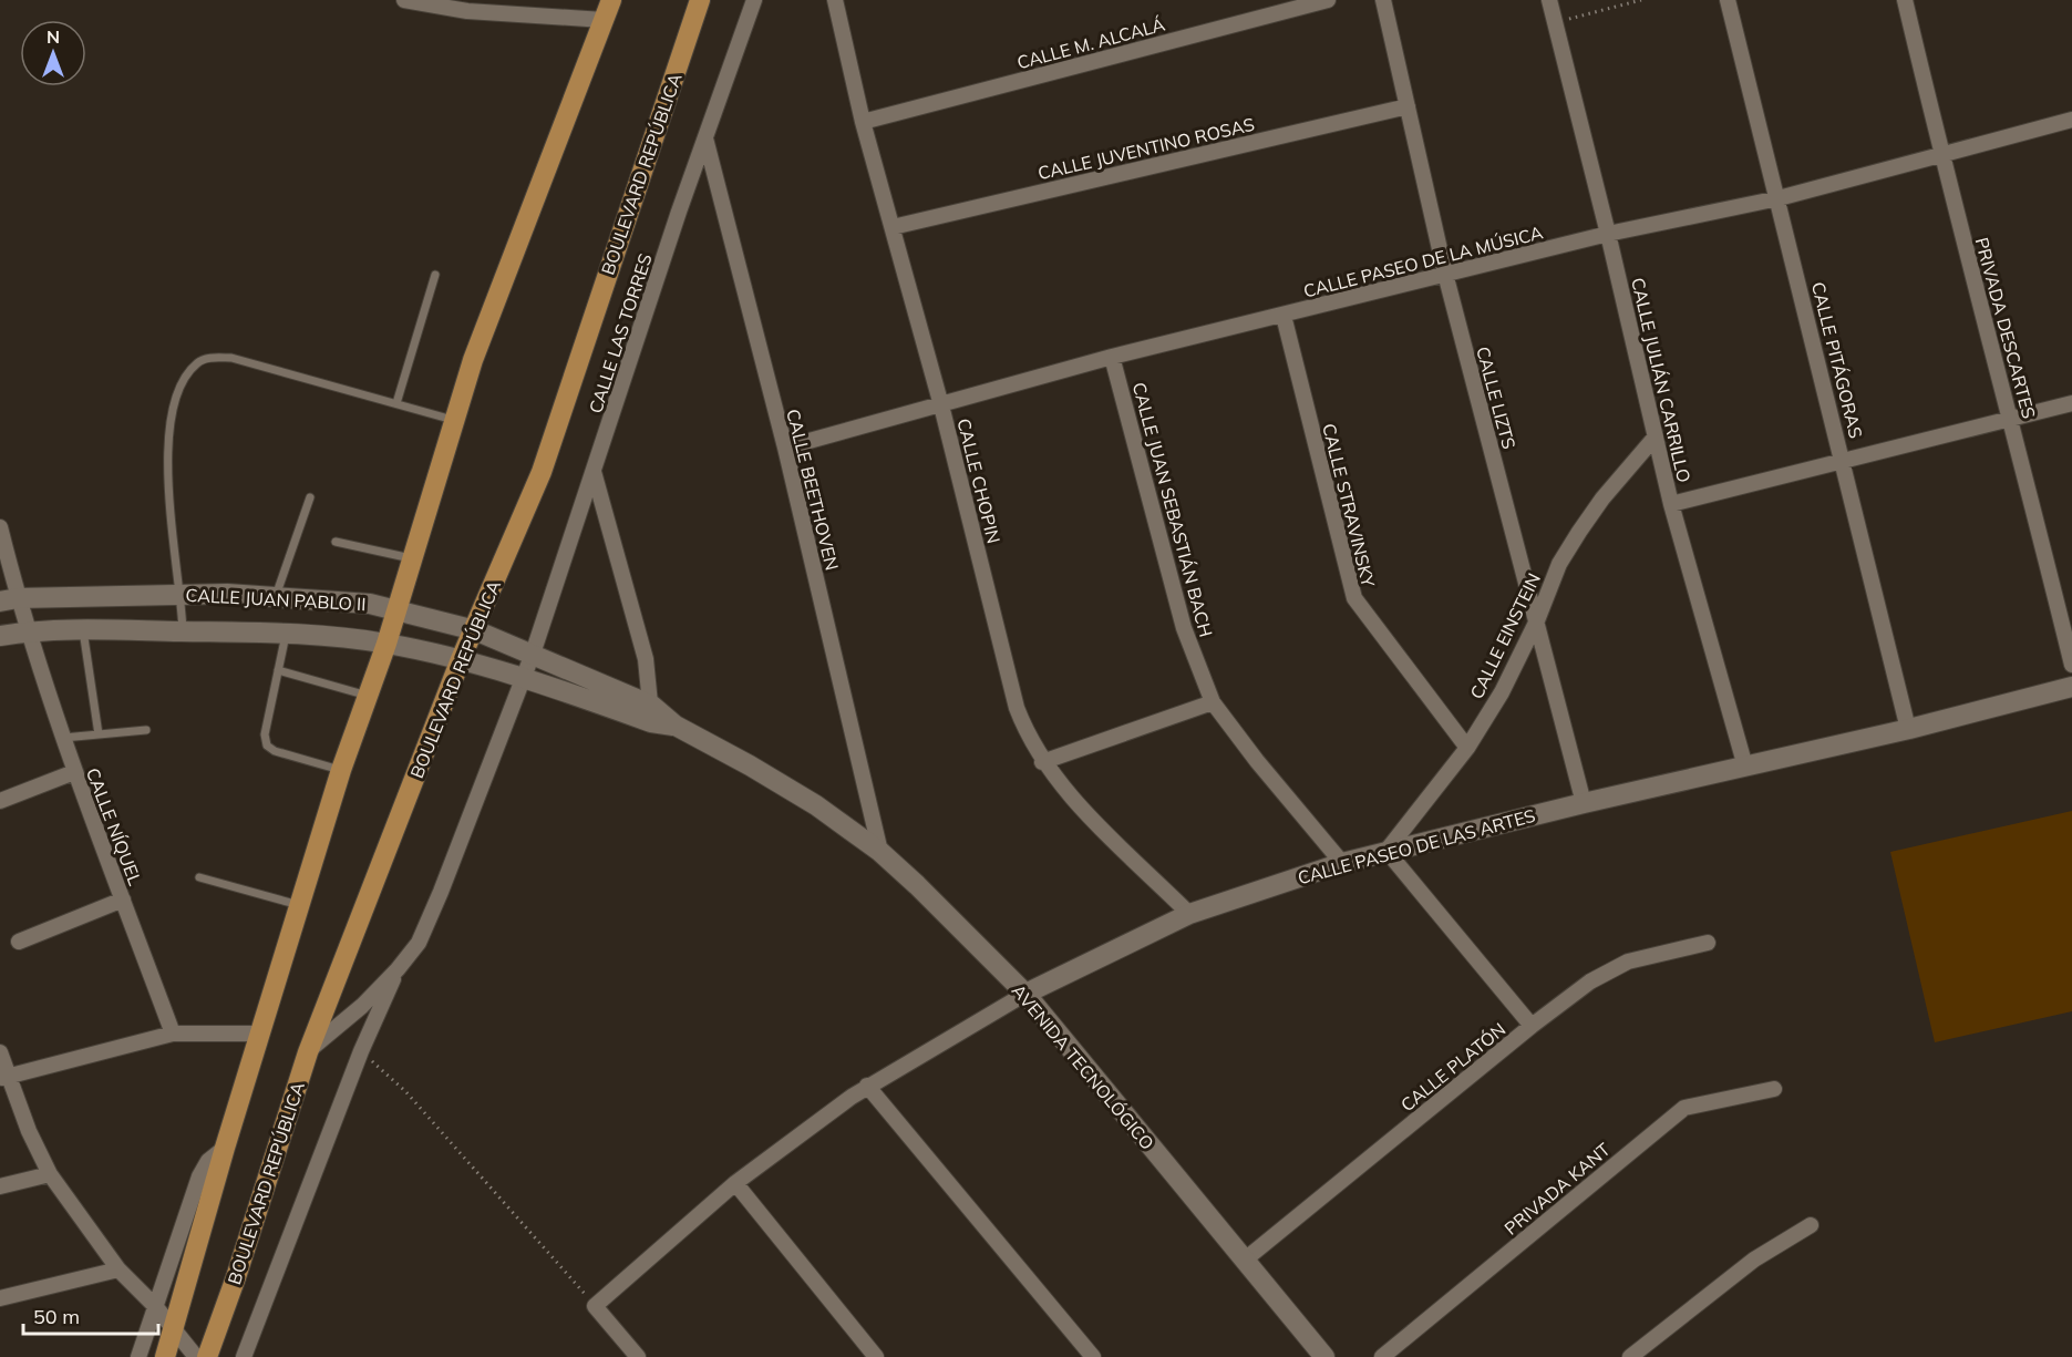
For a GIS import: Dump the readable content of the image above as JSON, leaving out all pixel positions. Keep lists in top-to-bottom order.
{
  "streets": {
    "main road": [
      "BOULEVARD REPÚBLICA",
      "CALLE JUAN PABLO II",
      "CALLE PASEO DE LAS ARTES",
      "AVENIDA TECNOLÓGICO"
    ],
    "street": [
      "CALLE M. ALCALÁ",
      "CALLE JUVENTINO ROSAS",
      "CALLE PASEO DE LA MÚSICA",
      "PRIVADA DESCARTES",
      "CALLE LAS TORRES",
      "CALLE PITÁGORAS",
      "CALLE JULIÁN CARRILLO",
      "CALLE LIZTS",
      "CALLE CHOPIN",
      "CALLE BEETHOVEN",
      "CALLE STRAVINSKY",
      "CALLE JUAN SEBASTIÁN BACH",
      "CALLE EINSTEIN",
      "CALLE NÍQUEL",
      "CALLE PLATÓN",
      "PRIVADA KANT"
    ]
  },
  "crossings": [
    ["CALLE M. ALCALÁ", "CALLE CHOPIN"],
    ["CALLE JUVENTINO ROSAS", "CALLE LIZTS"],
    ["CALLE JUVENTINO ROSAS", "CALLE CHOPIN"],
    ["BOULEVARD REPÚBLICA", "CALLE JUAN PABLO II"],
    ["CALLE PASEO DE LA MÚSICA", "PRIVADA DESCARTES"],
    ["CALLE PASEO DE LA MÚSICA", "CALLE PITÁGORAS"],
    ["CALLE PASEO DE LA MÚSICA", "CALLE JULIÁN CARRILLO"],
    ["CALLE PASEO DE LA MÚSICA", "CALLE LIZTS"],
    ["CALLE PASEO DE LA MÚSICA", "CALLE CHOPIN"],
    ["CALLE PASEO DE LA MÚSICA", "CALLE BEETHOVEN"],
    ["CALLE PASEO DE LA MÚSICA", "CALLE STRAVINSKY"],
    ["CALLE PASEO DE LA MÚSICA", "CALLE JUAN SEBASTIÁN BACH"],
    ["CALLE LAS TORRES", "CALLE BEETHOVEN"],
    ["CALLE LAS TORRES", "CALLE JUAN PABLO II"],
    ["CALLE PITÁGORAS", "CALLE PASEO DE LAS ARTES"],
    ["CALLE JULIÁN CARRILLO", "CALLE EINSTEIN"],
    ["CALLE JULIÁN CARRILLO", "CALLE PASEO DE LAS ARTES"],
    ["CALLE LIZTS", "CALLE EINSTEIN"],
    ["CALLE LIZTS", "CALLE PASEO DE LAS ARTES"],
    ["CALLE CHOPIN", "CALLE PASEO DE LAS ARTES"],
    ["CALLE BEETHOVEN", "AVENIDA TECNOLÓGICO"],
    ["CALLE STRAVINSKY", "CALLE EINSTEIN"],
    ["CALLE JUAN SEBASTIÁN BACH", "CALLE PASEO DE LAS ARTES"],
    ["CALLE JUAN PABLO II", "CALLE NÍQUEL"],
    ["CALLE JUAN PABLO II", "AVENIDA TECNOLÓGICO"],
    ["CALLE EINSTEIN", "CALLE PASEO DE LAS ARTES"],
    ["CALLE PASEO DE LAS ARTES", "AVENIDA TECNOLÓGICO"],
    ["AVENIDA TECNOLÓGICO", "CALLE PLATÓN"]
  ],
  "scale_bar": "50 m",
  "north": "top"
}
